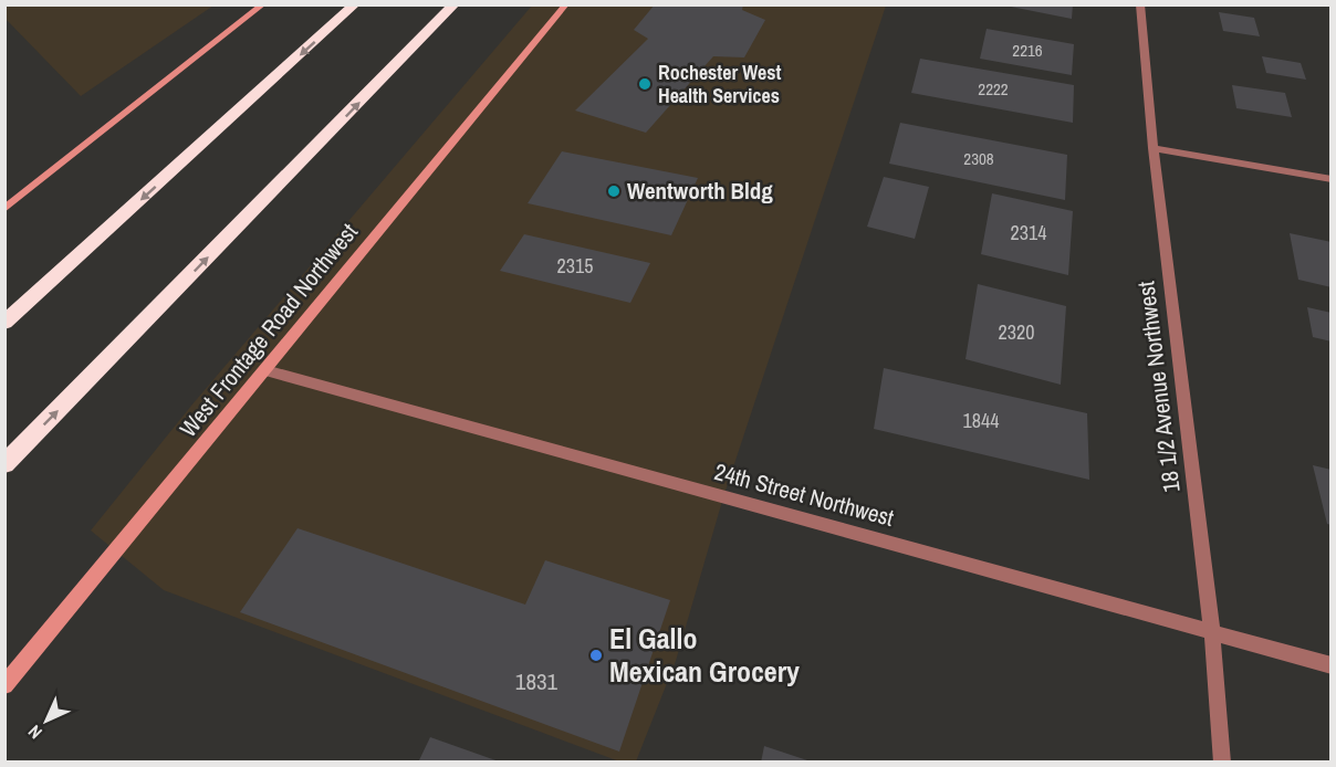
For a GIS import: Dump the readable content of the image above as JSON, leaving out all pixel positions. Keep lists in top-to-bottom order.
{
  "streets": {
    "street": ["West Frontage Road Northwest", "18 1/2 Avenue Northwest", "24th Street Northwest"]
  },
  "crossings": [
    ["West Frontage Road Northwest", "24th Street Northwest"],
    ["18 1/2 Avenue Northwest", "24th Street Northwest"]
  ],
  "places": ["Rochester West Health Services", "Wentworth Bldg", "El Gallo Mexican Grocery"],
  "house_numbers": [
    "2216",
    "2222",
    "2308",
    "2314",
    "2315",
    "2320",
    "1844",
    "1831"
  ],
  "north": "bottom left"
}
